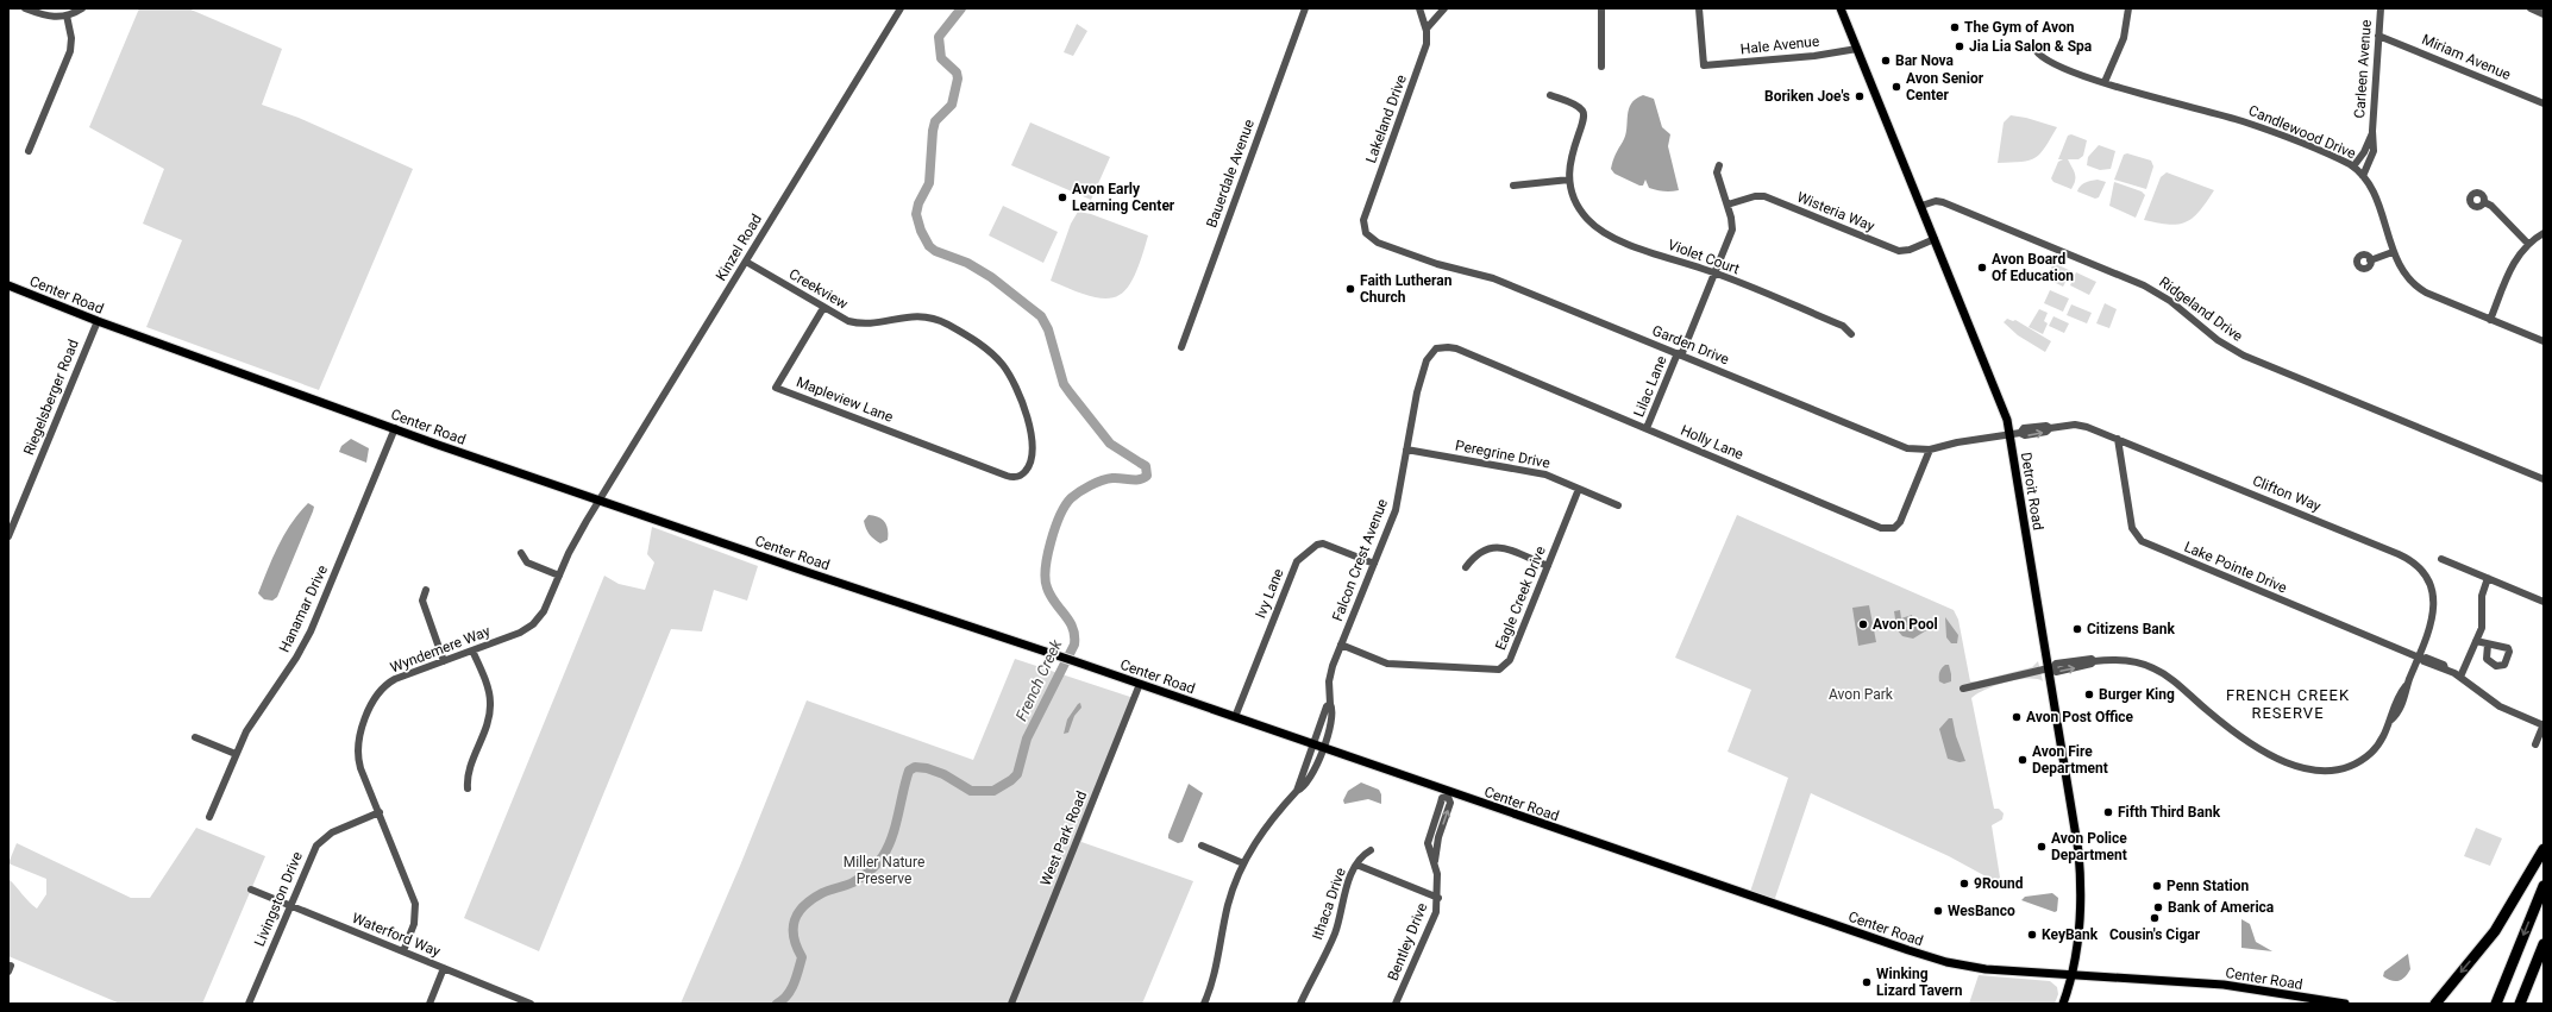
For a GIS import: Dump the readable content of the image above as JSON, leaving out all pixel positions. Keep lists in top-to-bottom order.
{
  "streets": {
    "main road": ["Center Road", "Detroit Road"],
    "street": [
      "Hale Avenue",
      "Miriam Avenue",
      "Carleen Avenue",
      "Lakeland Drive",
      "Candlewood Drive",
      "Bauerdale Avenue",
      "Wisteria Way",
      "Kinzel Road",
      "Violet Court",
      "Creekview",
      "Ridgeland Drive",
      "Garden Drive",
      "Lilac Lane",
      "Riegelsberger Road",
      "Mapleview Lane",
      "Holly Lane",
      "Peregrine Drive",
      "Clifton Way",
      "Falcon Crest Avenue",
      "Lake Pointe Drive",
      "Ivy Lane",
      "Eagle Creek Drive",
      "Hanamar Drive",
      "Wyndemere Way",
      "West Park Road",
      "Livingston Drive",
      "Ithaca Drive",
      "Waterford Way",
      "Bentley Drive"
    ]
  },
  "crossings": [
    ["Hale Avenue", "Detroit Road"],
    ["Miriam Avenue", "Carleen Avenue"],
    ["Carleen Avenue", "Candlewood Drive"],
    ["Lakeland Drive", "Garden Drive"],
    ["Wisteria Way", "Lilac Lane"],
    ["Wisteria Way", "Detroit Road"],
    ["Kinzel Road", "Creekview"],
    ["Kinzel Road", "Center Road"],
    ["Kinzel Road", "Wyndemere Way"],
    ["Violet Court", "Lilac Lane"],
    ["Creekview", "Mapleview Lane"],
    ["Center Road", "Riegelsberger Road"],
    ["Center Road", "Detroit Road"],
    ["Center Road", "Falcon Crest Avenue"],
    ["Center Road", "Ivy Lane"],
    ["Center Road", "Hanamar Drive"],
    ["Center Road", "Wyndemere Way"],
    ["Center Road", "West Park Road"],
    ["Center Road", "Bentley Drive"],
    ["Ridgeland Drive", "Detroit Road"],
    ["Garden Drive", "Lilac Lane"],
    ["Garden Drive", "Holly Lane"],
    ["Garden Drive", "Detroit Road"],
    ["Garden Drive", "Clifton Way"],
    ["Lilac Lane", "Holly Lane"],
    ["Holly Lane", "Falcon Crest Avenue"],
    ["Peregrine Drive", "Falcon Crest Avenue"],
    ["Peregrine Drive", "Eagle Creek Drive"],
    ["Detroit Road", "Clifton Way"],
    ["Clifton Way", "Lake Pointe Drive"],
    ["Falcon Crest Avenue", "Ivy Lane"],
    ["Falcon Crest Avenue", "Eagle Creek Drive"],
    ["Wyndemere Way", "Livingston Drive"],
    ["Wyndemere Way", "Waterford Way"],
    ["Livingston Drive", "Waterford Way"],
    ["Ithaca Drive", "Bentley Drive"]
  ],
  "districts": ["FRENCH CREEK RESERVE"],
  "water": ["French Creek"],
  "parks": ["Avon Park", "Miller Nature Preserve"],
  "places": [
    "The Gym of Avon",
    "Jia Lia Salon & Spa",
    "Bar Nova",
    "Avon Senior Center",
    "Boriken Joe's",
    "Avon Early Learning Center",
    "Avon Board Of Education",
    "Faith Lutheran Church",
    "Avon Pool",
    "Citizens Bank",
    "Burger King",
    "Avon Post Office",
    "Avon Fire Department",
    "Fifth Third Bank",
    "Avon Police Department",
    "9Round",
    "Penn Station",
    "Bank of America",
    "WesBanco",
    "Cousin's Cigar",
    "KeyBank",
    "Winking Lizard Tavern"
  ]
}
